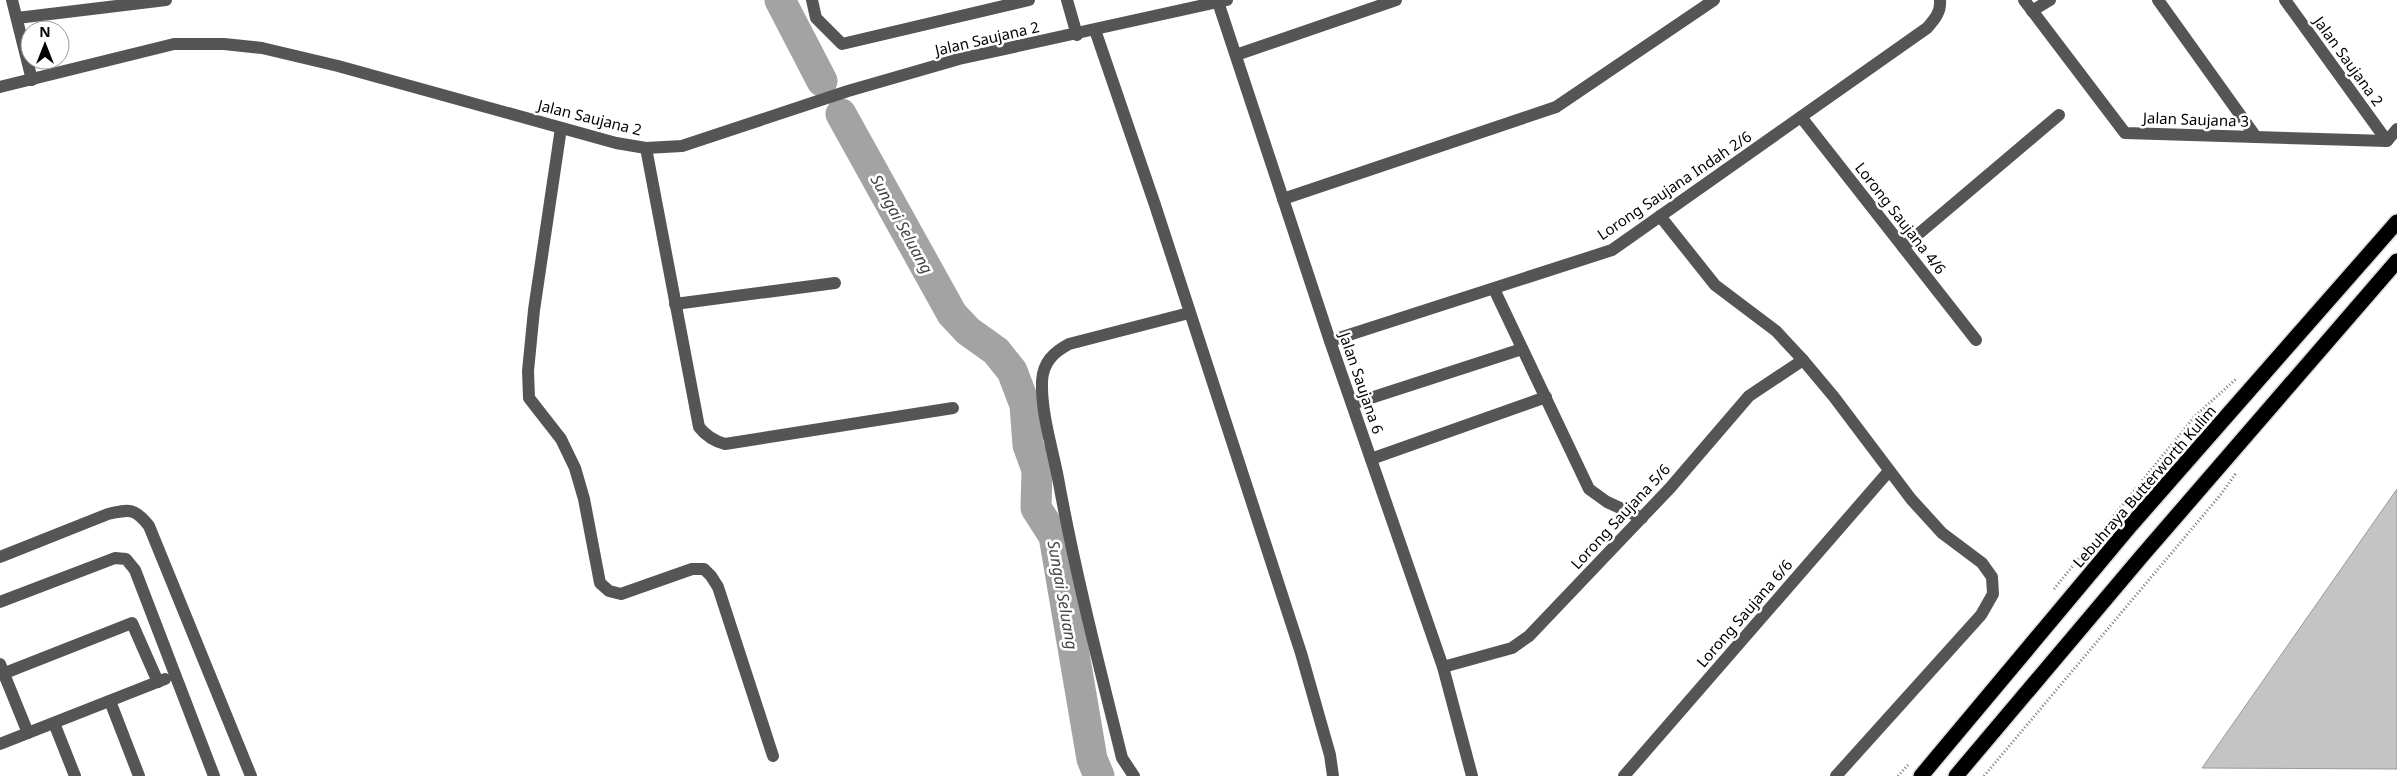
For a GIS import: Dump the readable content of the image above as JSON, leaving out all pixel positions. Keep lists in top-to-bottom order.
{
  "streets": {
    "highway": ["Lebuhraya Butterworth Kulim"],
    "street": [
      "Jalan Saujana 2",
      "Jalan Saujana 3",
      "Lorong Saujana Indah 2/6",
      "Lorong Saujana 4/6",
      "Jalan Saujana 6",
      "Lorong Saujana 5/6",
      "Lorong Saujana 6/6"
    ]
  },
  "crossings": [
    ["Jalan Saujana 2", "Jalan Saujana 3"],
    ["Jalan Saujana 2", "Jalan Saujana 6"],
    ["Lorong Saujana Indah 2/6", "Lorong Saujana 4/6"],
    ["Lorong Saujana Indah 2/6", "Jalan Saujana 6"],
    ["Jalan Saujana 6", "Lorong Saujana 5/6"]
  ],
  "water": ["Sungai Seluang"],
  "north": "top"
}
